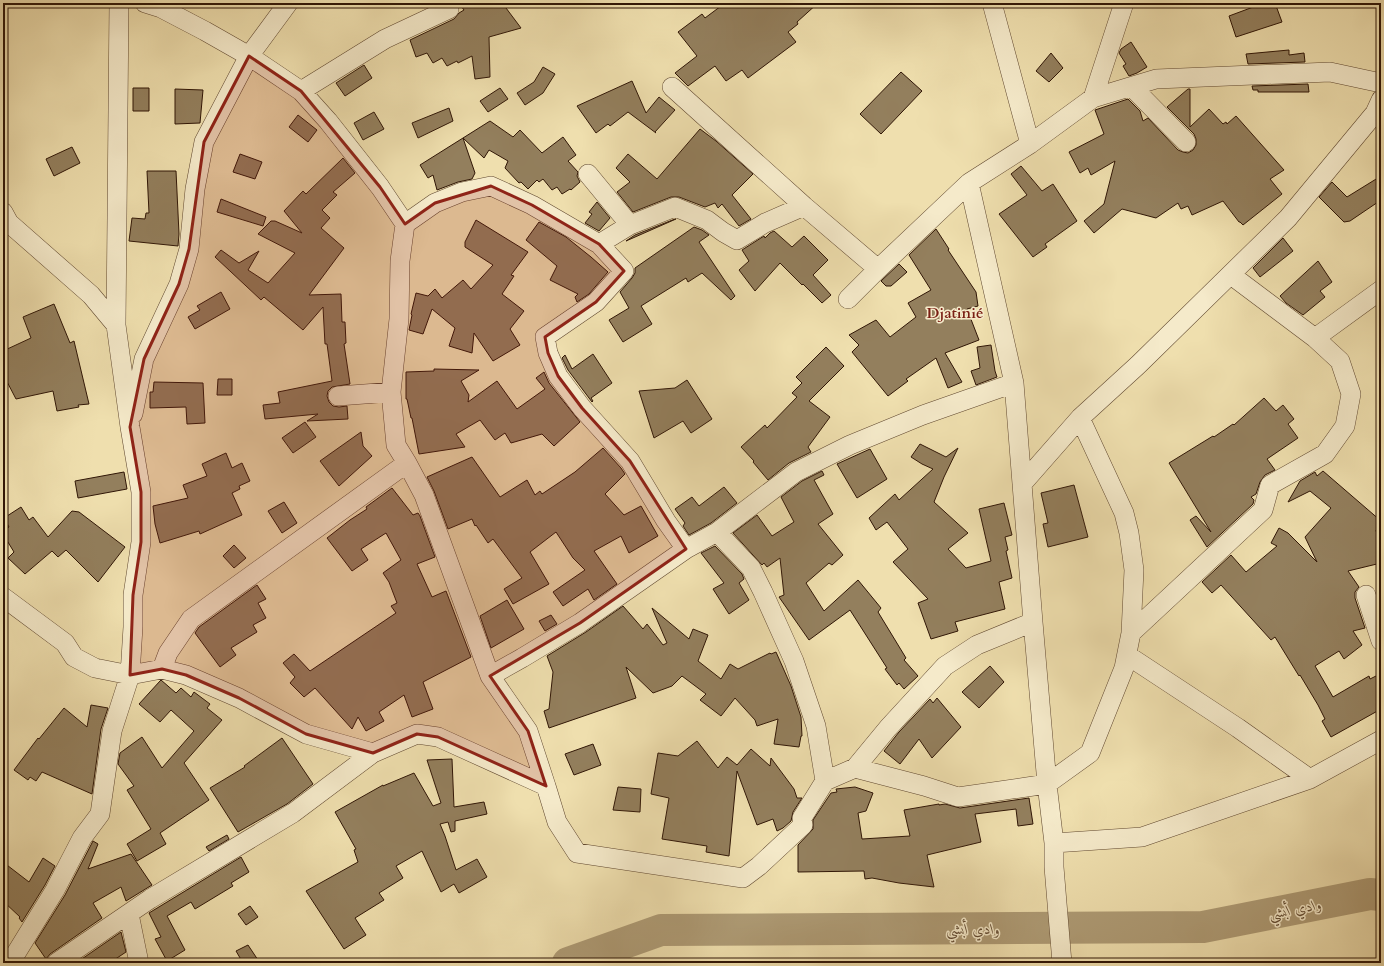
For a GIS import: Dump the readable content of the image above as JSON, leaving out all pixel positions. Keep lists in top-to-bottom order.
{
  "districts": ["Djatinié"],
  "water": ["وادي أبشي"]
}
